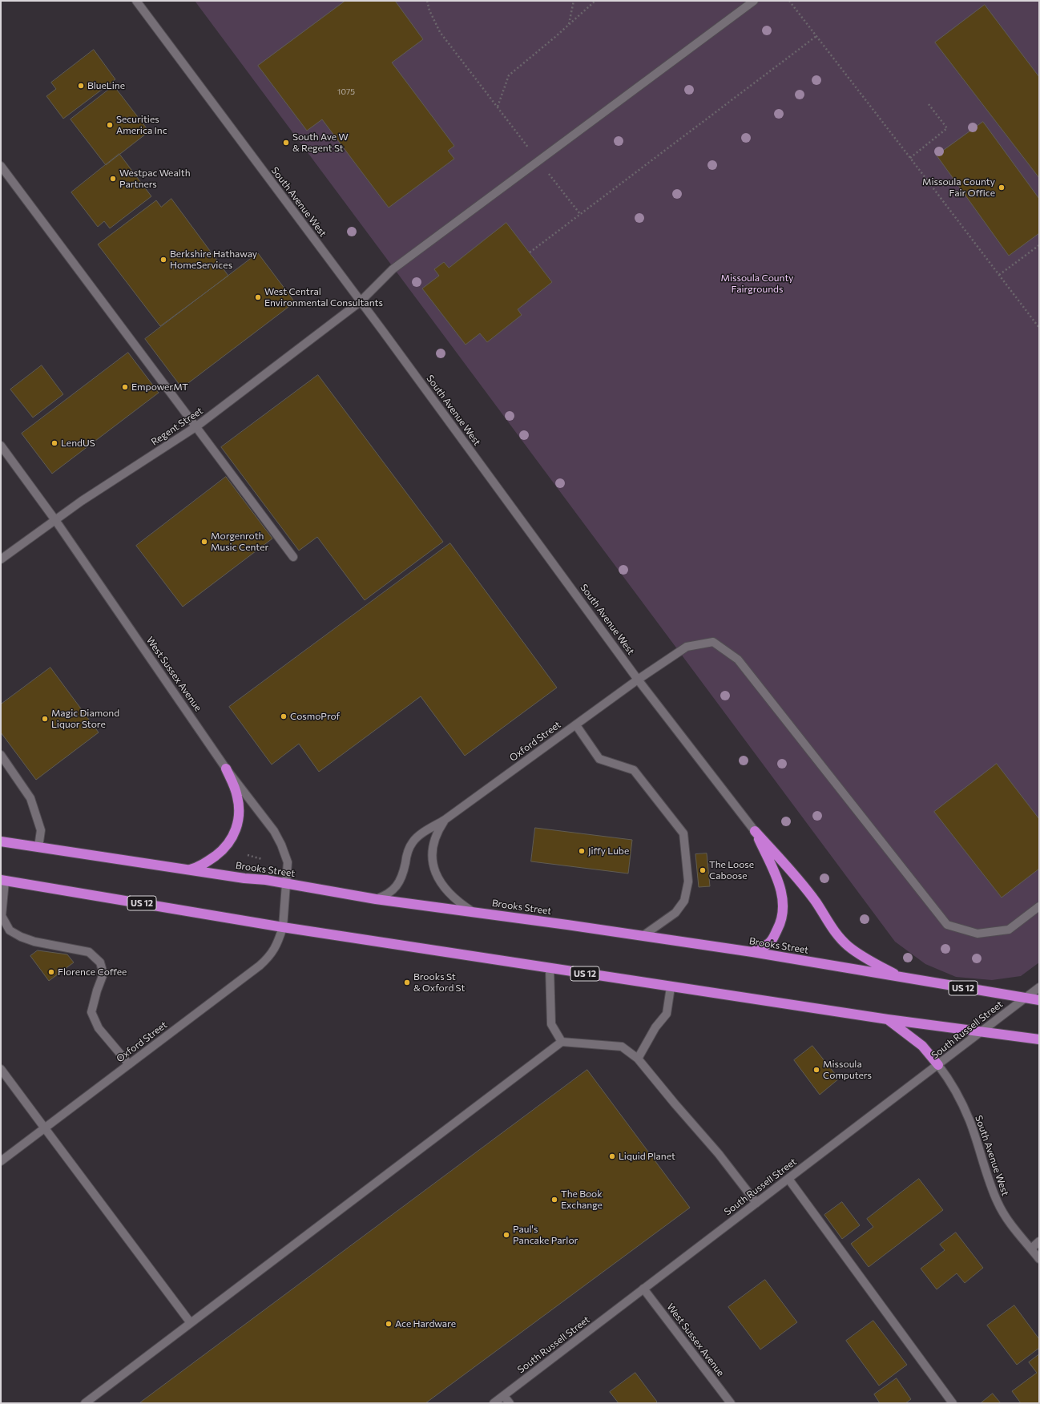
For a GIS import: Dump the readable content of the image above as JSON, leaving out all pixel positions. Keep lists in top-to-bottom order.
{
  "streets": {
    "highway": ["Brooks Street", "US 12"],
    "street": [
      "South Avenue West",
      "Regent Street",
      "West Sussex Avenue",
      "Oxford Street",
      "South Russell Street"
    ]
  },
  "crossings": [
    ["South Avenue West", "Regent Street"],
    ["South Avenue West", "Oxford Street"],
    ["South Avenue West", "South Russell Street"],
    ["Regent Street", "West Sussex Avenue"],
    ["West Sussex Avenue", "Oxford Street"],
    ["West Sussex Avenue", "Brooks Street"],
    ["West Sussex Avenue", "US 12"],
    ["West Sussex Avenue", "South Russell Street"],
    ["Oxford Street", "Brooks Street"],
    ["Oxford Street", "US 12"],
    ["Brooks Street", "South Russell Street"],
    ["US 12", "South Russell Street"]
  ],
  "parks": ["Missoula County Fairgrounds"],
  "places": [
    "BlueLine",
    "Securities America Inc",
    "South Ave W & Regent St",
    "Westpac Wealth Partners",
    "Missoula County Fair Office",
    "Berkshire Hathaway HomeServices",
    "West Central Environmental Consultants",
    "EmpowerMT",
    "LendUS",
    "Morgenroth Music Center",
    "CosmoProf",
    "Magic Diamond Liquor Store",
    "Jiffy Lube",
    "The Loose Caboose",
    "Florence Coffee",
    "Brooks St & Oxford St",
    "Missoula Computers",
    "Liquid Planet",
    "The Book Exchange",
    "Paul's Pancake Parlor",
    "Ace Hardware"
  ],
  "house_numbers": ["1075"]
}
